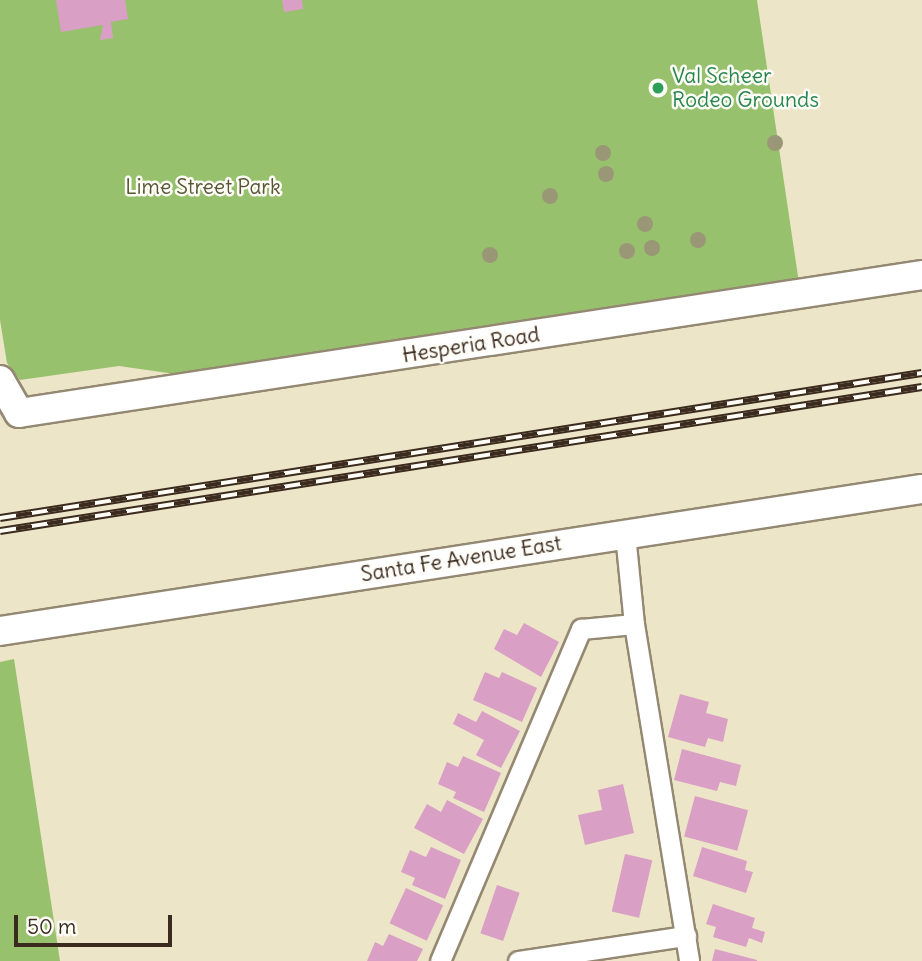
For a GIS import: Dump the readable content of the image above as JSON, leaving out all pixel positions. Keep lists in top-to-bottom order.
{
  "streets": {
    "street": ["Hesperia Road", "Santa Fe Avenue East"]
  },
  "parks": ["Lime Street Park"],
  "places": ["Val Scheer Rodeo Grounds"],
  "scale_bar": "50 m"
}
